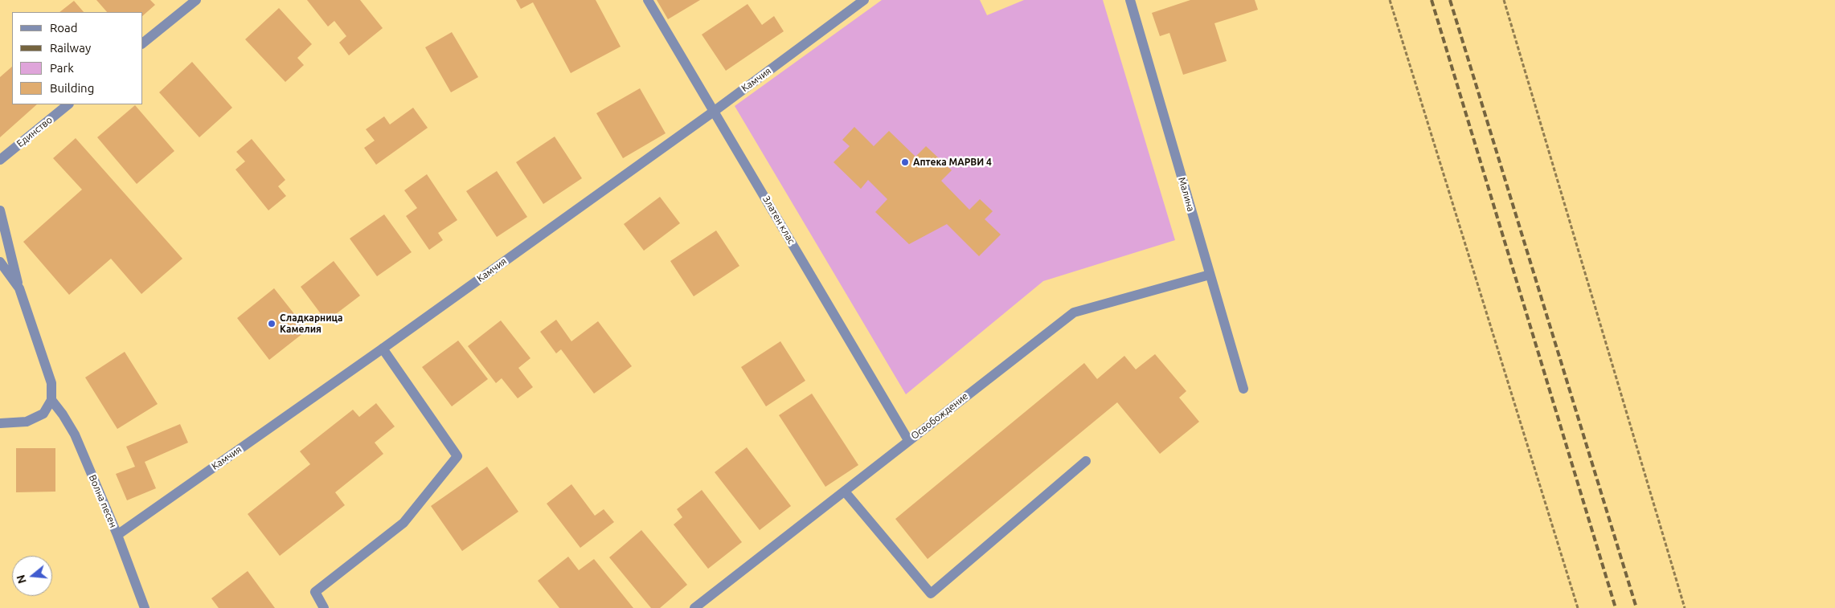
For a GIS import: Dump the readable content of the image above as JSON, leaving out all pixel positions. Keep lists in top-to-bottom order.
{
  "streets": {
    "street": [
      "Камчия",
      "Единство",
      "Малина",
      "Златен клас",
      "Освобождение",
      "Волна песен"
    ]
  },
  "crossings": [
    ["Камчия", "Златен клас"],
    ["Камчия", "Волна песен"],
    ["Малина", "Освобождение"],
    ["Златен клас", "Освобождение"]
  ],
  "places": ["Аптека МАРВИ 4", "Сладкарница Камелия"],
  "legend": [
    "Road",
    "Railway",
    "Park",
    "Building"
  ],
  "north": "left"
}
